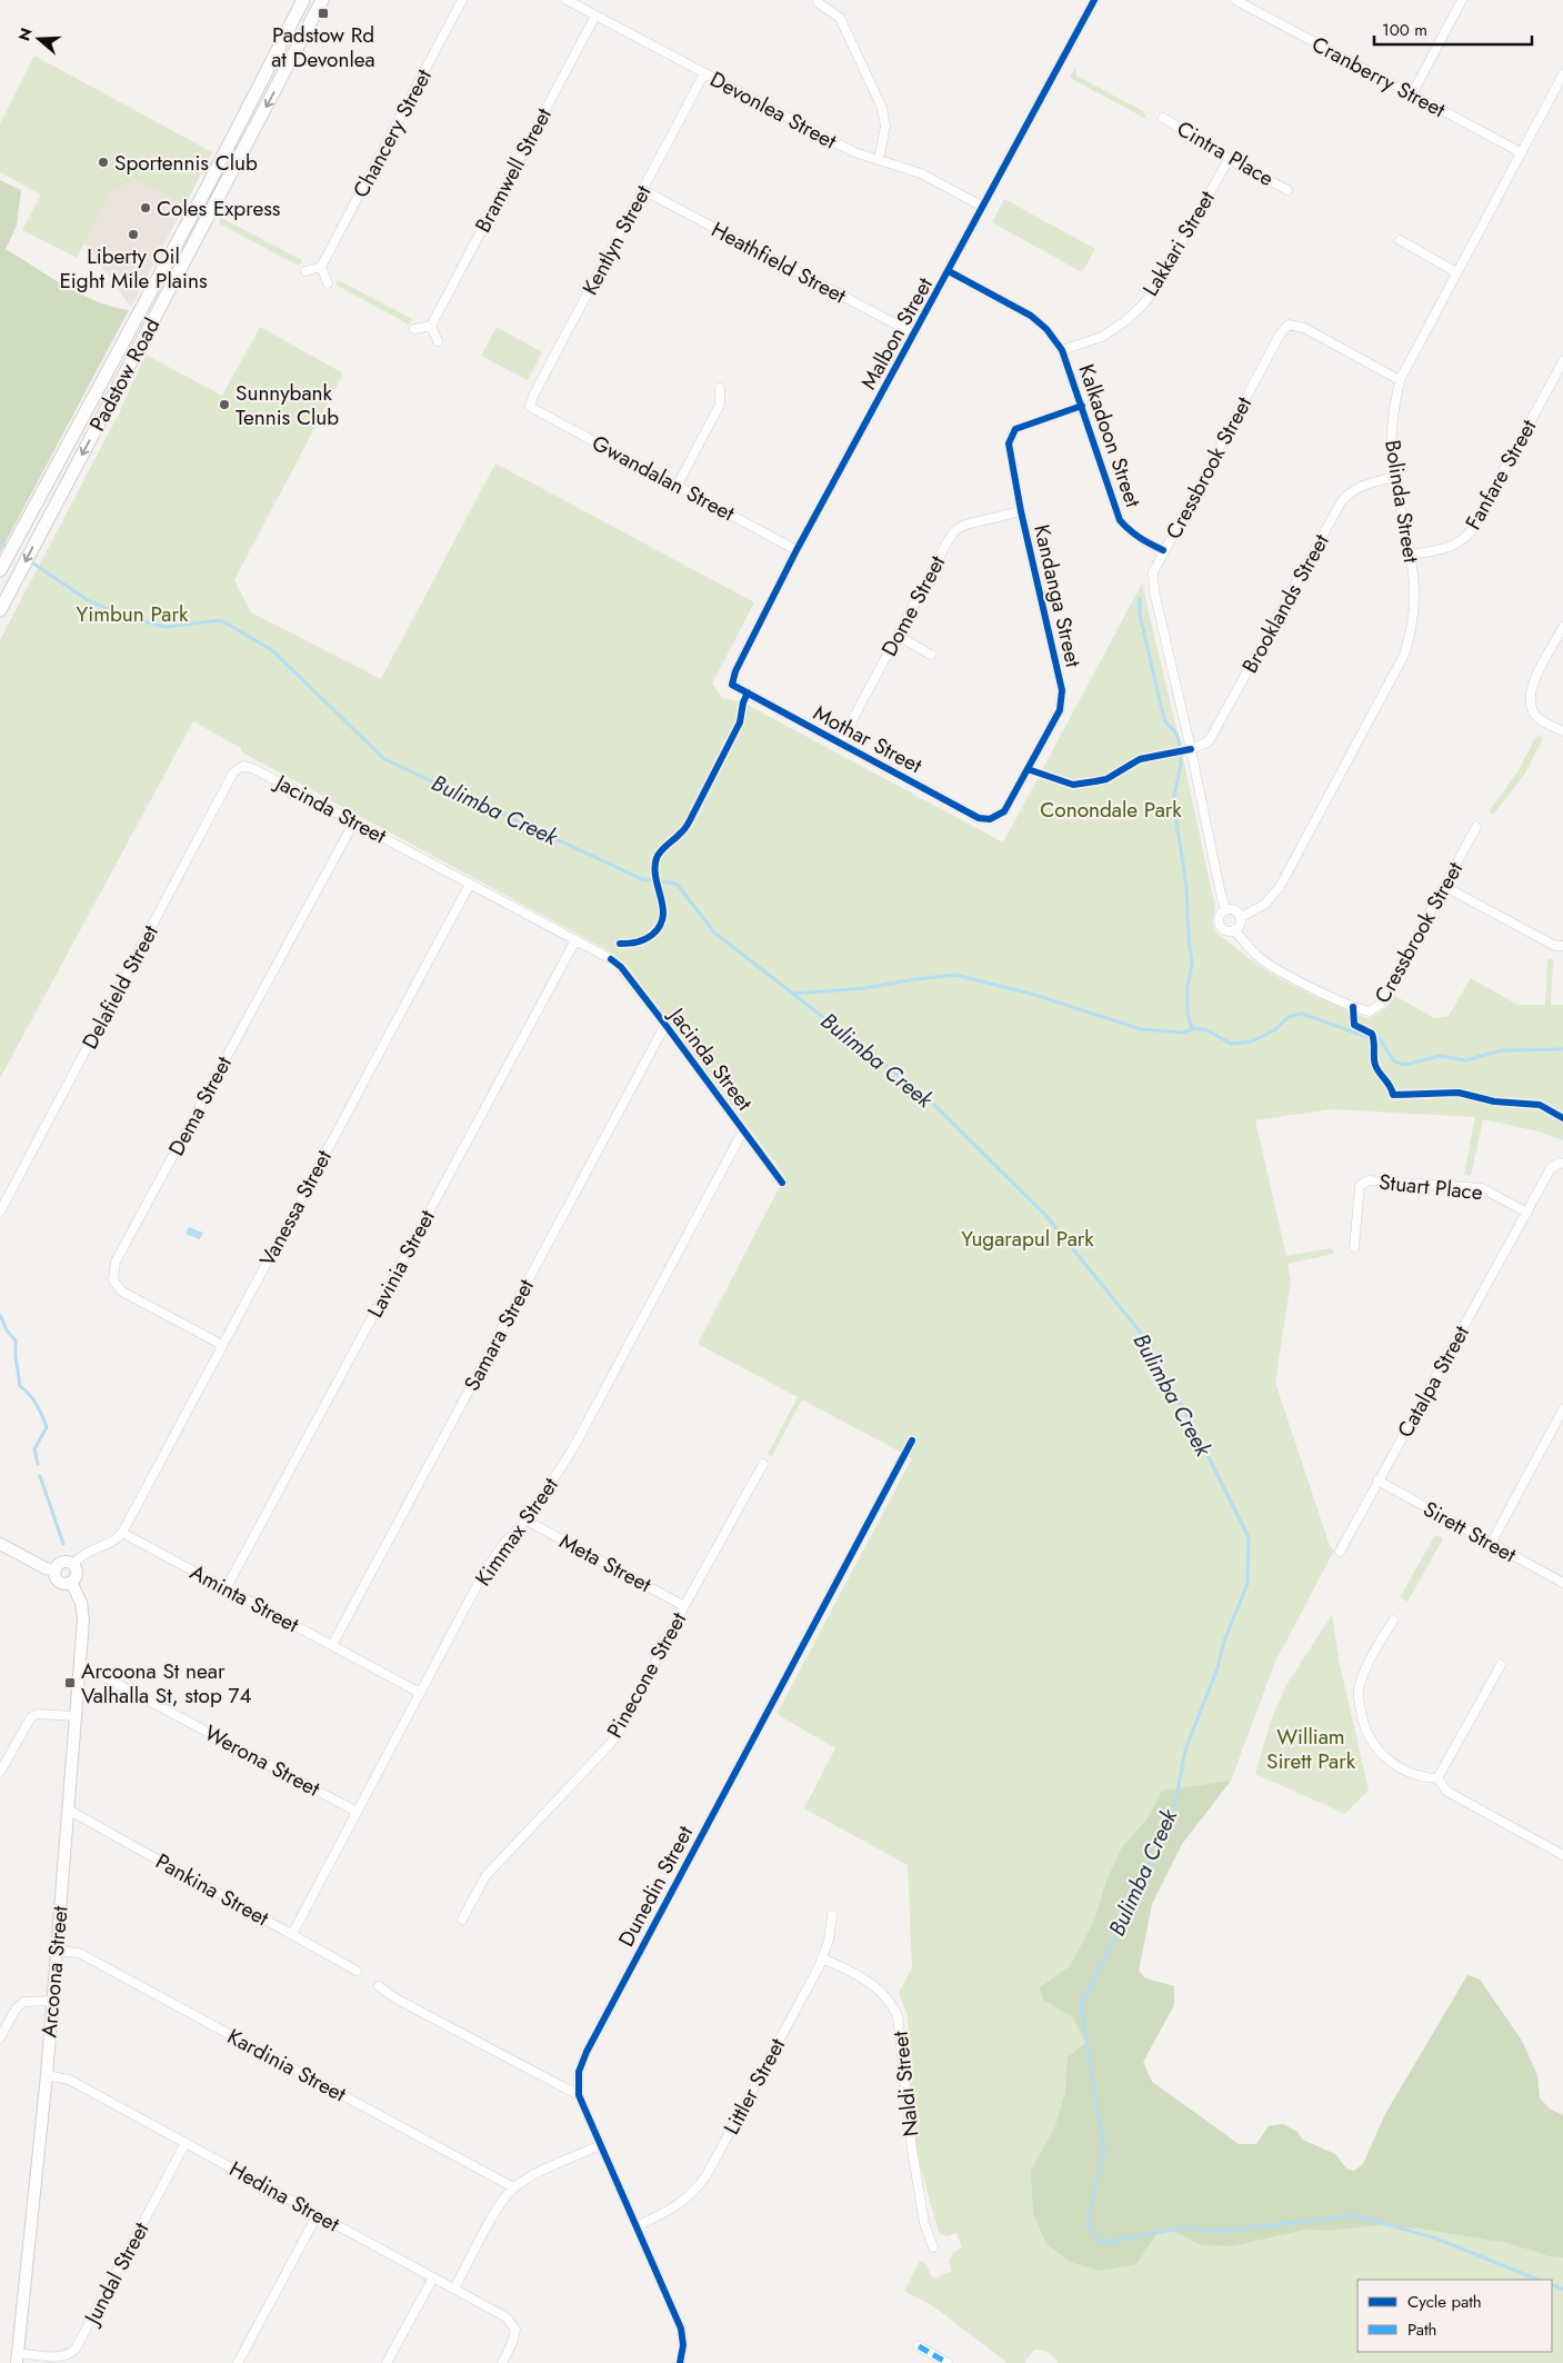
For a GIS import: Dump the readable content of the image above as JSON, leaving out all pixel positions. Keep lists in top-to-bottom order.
{
  "streets": {
    "main road": ["Padstow Road"],
    "street": [
      "Cranberry Street",
      "Devonlea Street",
      "Chancery Street",
      "Cintra Place",
      "Bramwell Street",
      "Kentlyn Street",
      "Lakkari Street",
      "Heathfield Street",
      "Malbon Street",
      "Kalkadoon Street",
      "Cressbrook Street",
      "Fanfare Street",
      "Gwandalan Street",
      "Bolinda Street",
      "Kandanga Street",
      "Brooklands Street",
      "Dome Street",
      "Mothar Street",
      "Jacinda Street",
      "Delafield Street",
      "Dema Street",
      "Stuart Place",
      "Vanessa Street",
      "Lavinia Street",
      "Samara Street",
      "Catalpa Street",
      "Kimmax Street",
      "Sirett Street",
      "Meta Street",
      "Aminta Street",
      "Pinecone Street",
      "Werona Street",
      "Dunedin Street",
      "Pankina Street",
      "Arcoona Street",
      "Kardinia Street",
      "Naldi Street",
      "Littler Street",
      "Hedina Street",
      "Jundal Street"
    ]
  },
  "crossings": [
    ["Cranberry Street", "Bolinda Street"],
    ["Devonlea Street", "Bramwell Street"],
    ["Devonlea Street", "Kentlyn Street"],
    ["Devonlea Street", "Malbon Street"],
    ["Cintra Place", "Lakkari Street"],
    ["Kentlyn Street", "Heathfield Street"],
    ["Kentlyn Street", "Gwandalan Street"],
    ["Lakkari Street", "Kalkadoon Street"],
    ["Heathfield Street", "Malbon Street"],
    ["Malbon Street", "Kalkadoon Street"],
    ["Malbon Street", "Gwandalan Street"],
    ["Malbon Street", "Mothar Street"],
    ["Kalkadoon Street", "Cressbrook Street"],
    ["Kalkadoon Street", "Kandanga Street"],
    ["Cressbrook Street", "Bolinda Street"],
    ["Cressbrook Street", "Brooklands Street"],
    ["Fanfare Street", "Bolinda Street"],
    ["Bolinda Street", "Brooklands Street"],
    ["Kandanga Street", "Dome Street"],
    ["Kandanga Street", "Mothar Street"],
    ["Dome Street", "Mothar Street"],
    ["Jacinda Street", "Delafield Street"],
    ["Jacinda Street", "Dema Street"],
    ["Jacinda Street", "Vanessa Street"],
    ["Jacinda Street", "Lavinia Street"],
    ["Jacinda Street", "Samara Street"],
    ["Jacinda Street", "Kimmax Street"],
    ["Dema Street", "Vanessa Street"],
    ["Stuart Place", "Catalpa Street"],
    ["Vanessa Street", "Aminta Street"],
    ["Lavinia Street", "Aminta Street"],
    ["Samara Street", "Aminta Street"],
    ["Catalpa Street", "Sirett Street"],
    ["Kimmax Street", "Meta Street"],
    ["Kimmax Street", "Aminta Street"],
    ["Kimmax Street", "Werona Street"],
    ["Kimmax Street", "Pankina Street"],
    ["Meta Street", "Pinecone Street"],
    ["Werona Street", "Arcoona Street"],
    ["Dunedin Street", "Littler Street"],
    ["Pankina Street", "Arcoona Street"],
    ["Arcoona Street", "Kardinia Street"],
    ["Arcoona Street", "Hedina Street"],
    ["Arcoona Street", "Jundal Street"],
    ["Naldi Street", "Littler Street"],
    ["Hedina Street", "Jundal Street"]
  ],
  "water": ["Bulimba Creek"],
  "parks": [
    "Yimbun Park",
    "Conondale Park",
    "Yugarapul Park",
    "William Sirett Park"
  ],
  "places": {
    "transit": ["Padstow Rd at Devonlea", "Arcoona St near Valhalla St, stop 74"],
    "other": [
      "Sportennis Club",
      "Coles Express",
      "Liberty Oil Eight Mile Plains",
      "Sunnybank Tennis Club"
    ]
  },
  "legend": ["Cycle path", "Path"],
  "scale_bar": "100 m",
  "north": "left"
}
